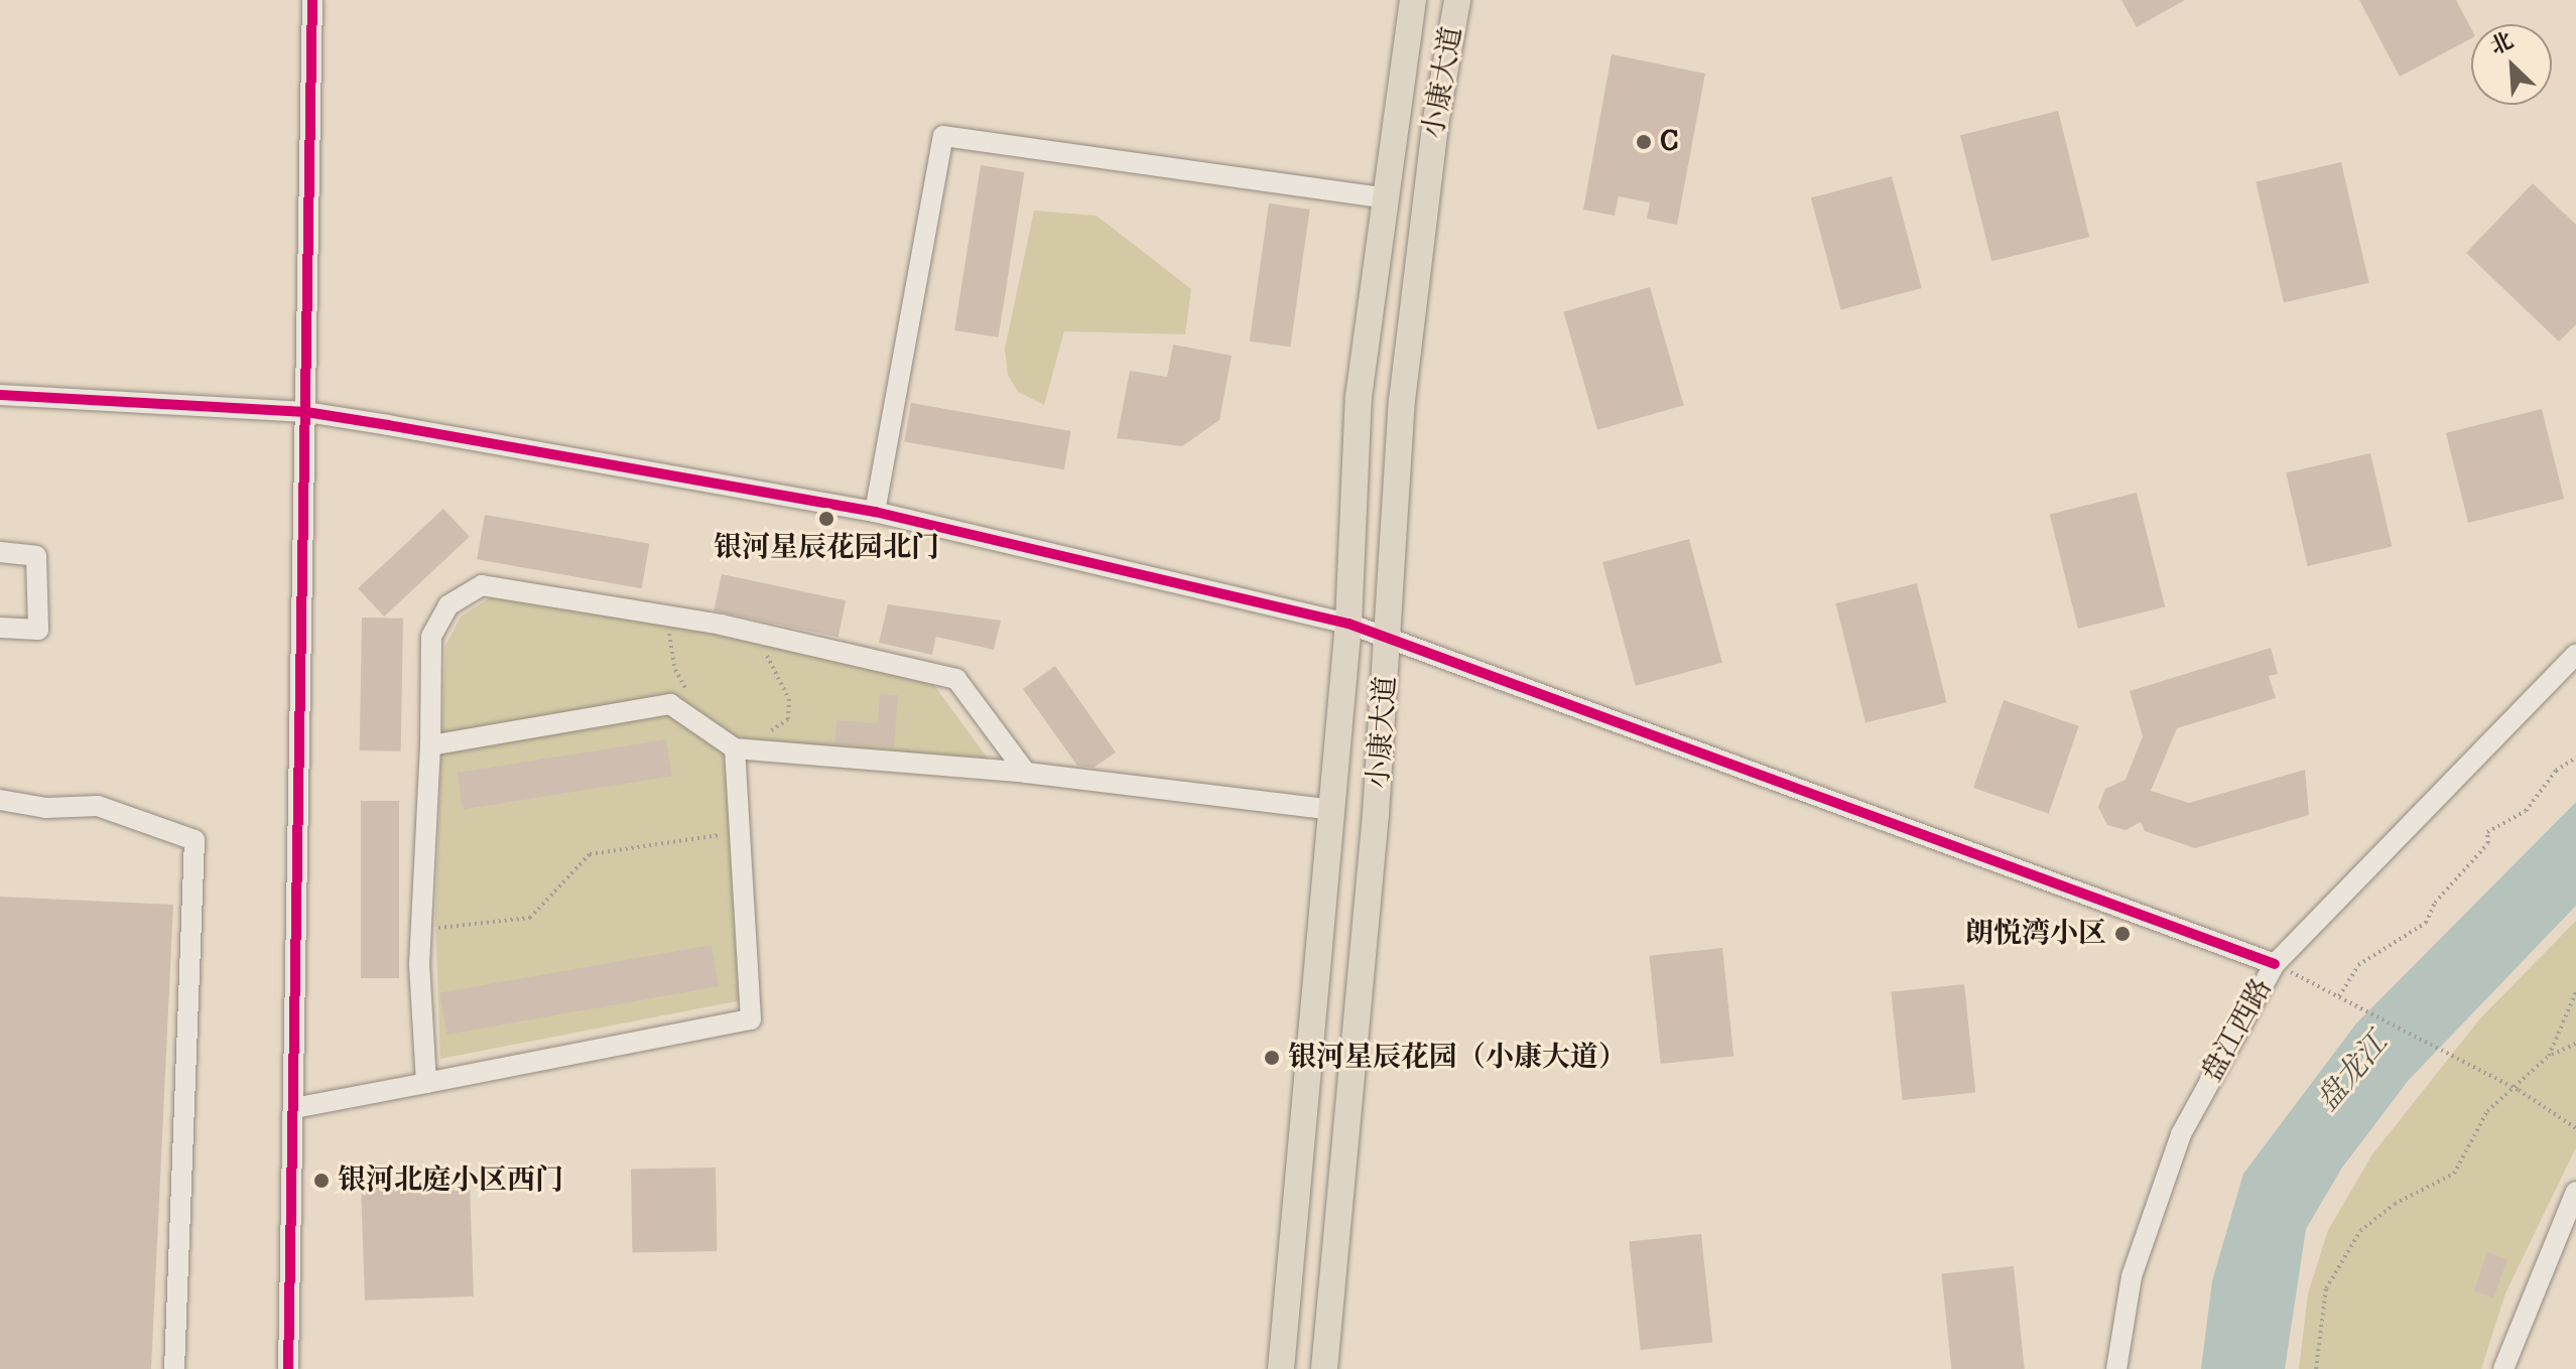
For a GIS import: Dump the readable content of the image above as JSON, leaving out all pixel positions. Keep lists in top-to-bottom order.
{
  "streets": {
    "main road": ["小康大道"],
    "street": ["盘江西路"]
  },
  "water": ["盘龙江"],
  "places": [
    "C",
    "银河星辰花园北门",
    "朗悦湾小区",
    "银河星辰花园（小康大道）",
    "银河北庭小区西门"
  ],
  "north": "top left"
}
